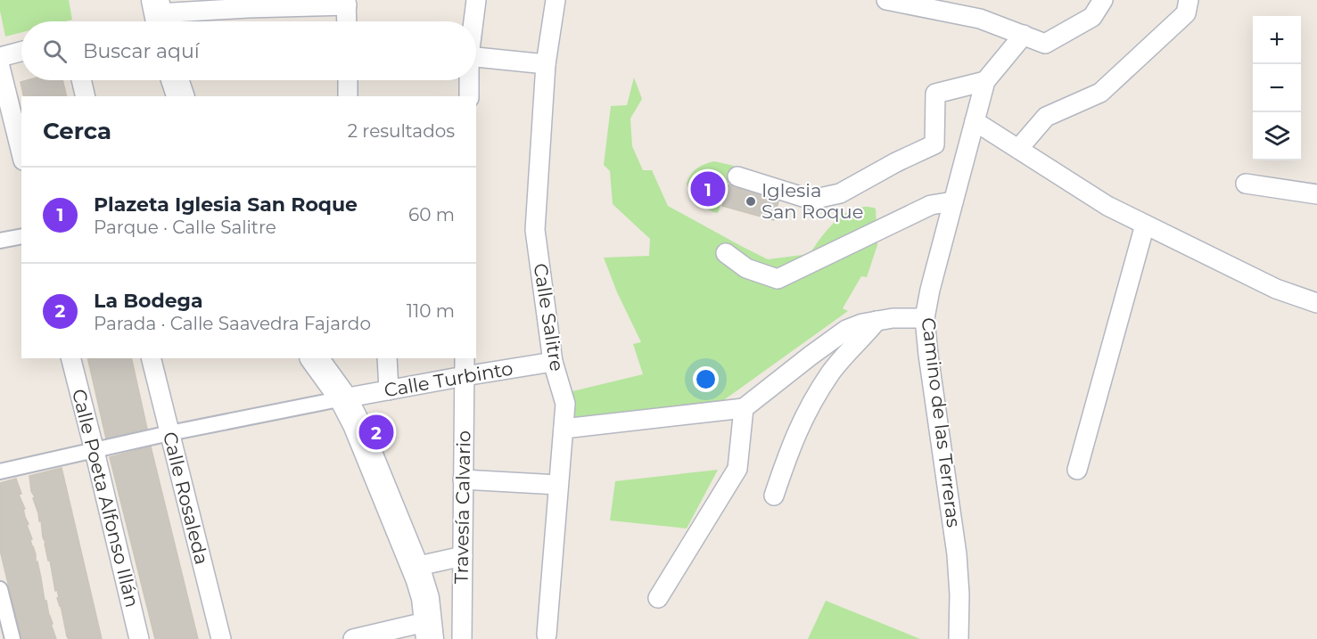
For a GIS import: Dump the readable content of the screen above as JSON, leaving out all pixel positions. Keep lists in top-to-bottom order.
{
  "streets": {
    "street": [
      "Calle Salitre",
      "Calle Turbinto",
      "Camino de las Terreras",
      "Calle Poeta Alfonso Illán",
      "Calle Rosaleda",
      "Travesía Calvario"
    ]
  },
  "crossings": [
    ["Calle Salitre", "Calle Turbinto"],
    ["Calle Turbinto", "Travesía Calvario"]
  ],
  "places": ["Iglesia San Roque"],
  "page": {
    "map_buttons": ["+", "−"],
    "search": "Buscar aquí",
    "heading": ["Cerca", "2 resultados"],
    "list": [
      {
        "mark": "1",
        "name": "Plazeta Iglesia San Roque",
        "note": "Parque · Calle Salitre",
        "value": "60 m"
      },
      {
        "mark": "2",
        "name": "La Bodega",
        "note": "Parada · Calle Saavedra Fajardo",
        "value": "110 m"
      }
    ],
    "pins": ["1", "2"]
  }
}
